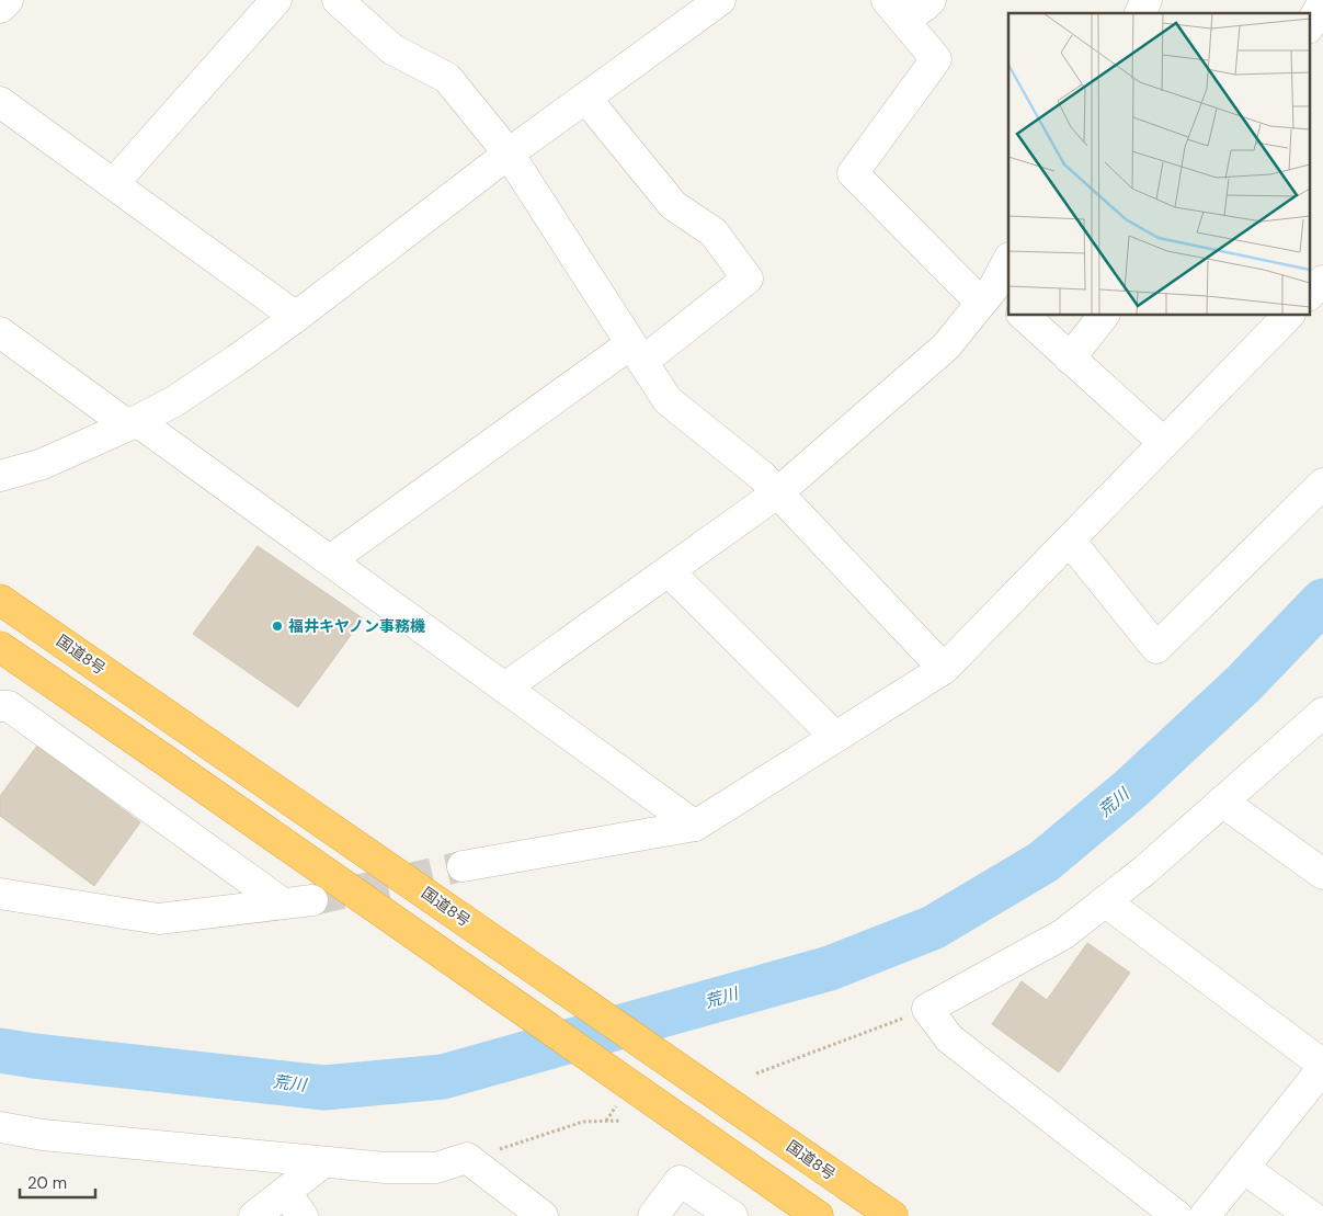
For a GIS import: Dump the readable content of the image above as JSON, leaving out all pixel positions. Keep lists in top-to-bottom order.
{
  "streets": {
    "highway": ["国道8号"]
  },
  "water": ["荒川"],
  "places": ["福井キヤノン事務機"],
  "scale_bar": "20 m"
}
